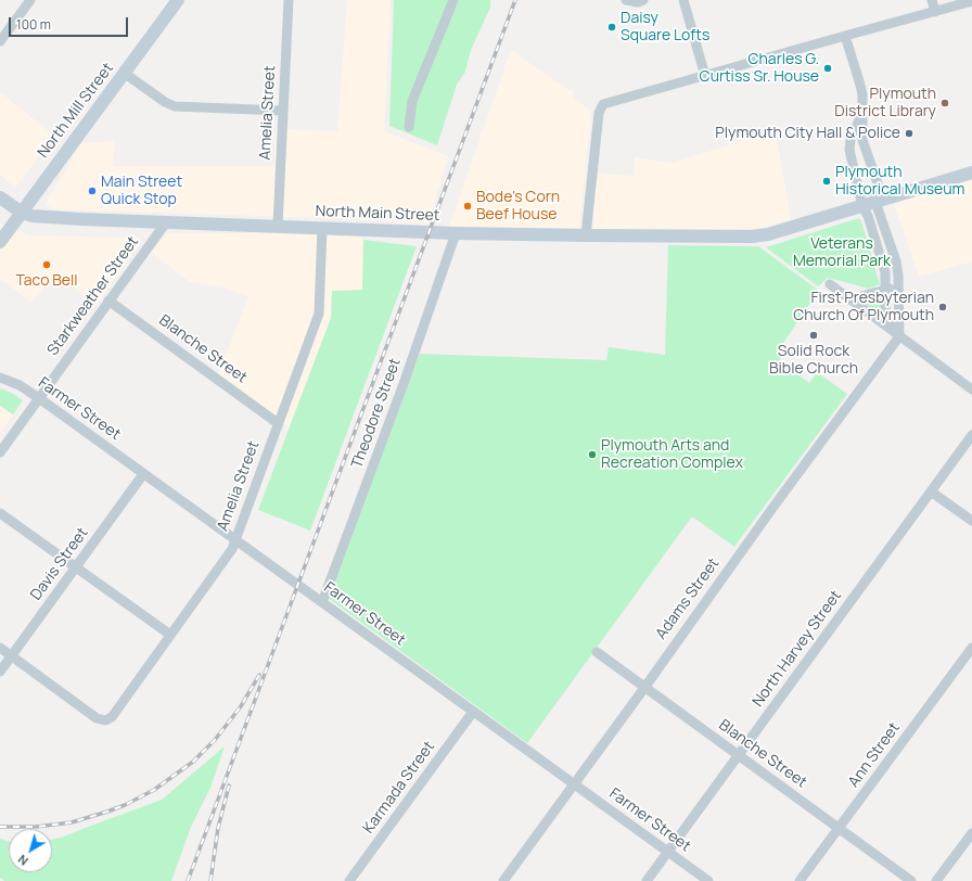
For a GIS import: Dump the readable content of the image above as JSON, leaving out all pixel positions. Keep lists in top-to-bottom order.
{
  "streets": {
    "main road": ["North Mill Street", "North Main Street"],
    "street": [
      "Amelia Street",
      "Starkweather Street",
      "Blanche Street",
      "Farmer Street",
      "Theodore Street",
      "Davis Street",
      "Adams Street",
      "North Harvey Street",
      "Ann Street",
      "Karmada Street"
    ]
  },
  "crossings": [
    ["North Mill Street", "North Main Street"],
    ["Amelia Street", "North Main Street"],
    ["Amelia Street", "Blanche Street"],
    ["Amelia Street", "Farmer Street"],
    ["Amelia Street", "Davis Street"],
    ["North Main Street", "Starkweather Street"],
    ["North Main Street", "Theodore Street"],
    ["Starkweather Street", "Blanche Street"],
    ["Starkweather Street", "Farmer Street"],
    ["Blanche Street", "Adams Street"],
    ["Blanche Street", "North Harvey Street"],
    ["Blanche Street", "Ann Street"],
    ["Farmer Street", "Theodore Street"],
    ["Farmer Street", "Davis Street"],
    ["Farmer Street", "Adams Street"],
    ["Farmer Street", "North Harvey Street"],
    ["Farmer Street", "Karmada Street"]
  ],
  "parks": ["Veterans Memorial Park"],
  "places": [
    "Daisy Square Lofts",
    "Charles G. Curtiss Sr. House",
    "Plymouth District Library",
    "Plymouth City Hall & Police",
    "Plymouth Historical Museum",
    "Main Street Quick Stop",
    "Bode's Corn Beef House",
    "Taco Bell",
    "First Presbyterian Church Of Plymouth",
    "Solid Rock Bible Church",
    "Plymouth Arts and Recreation Complex"
  ],
  "scale_bar": "100 m",
  "north": "bottom left"
}
